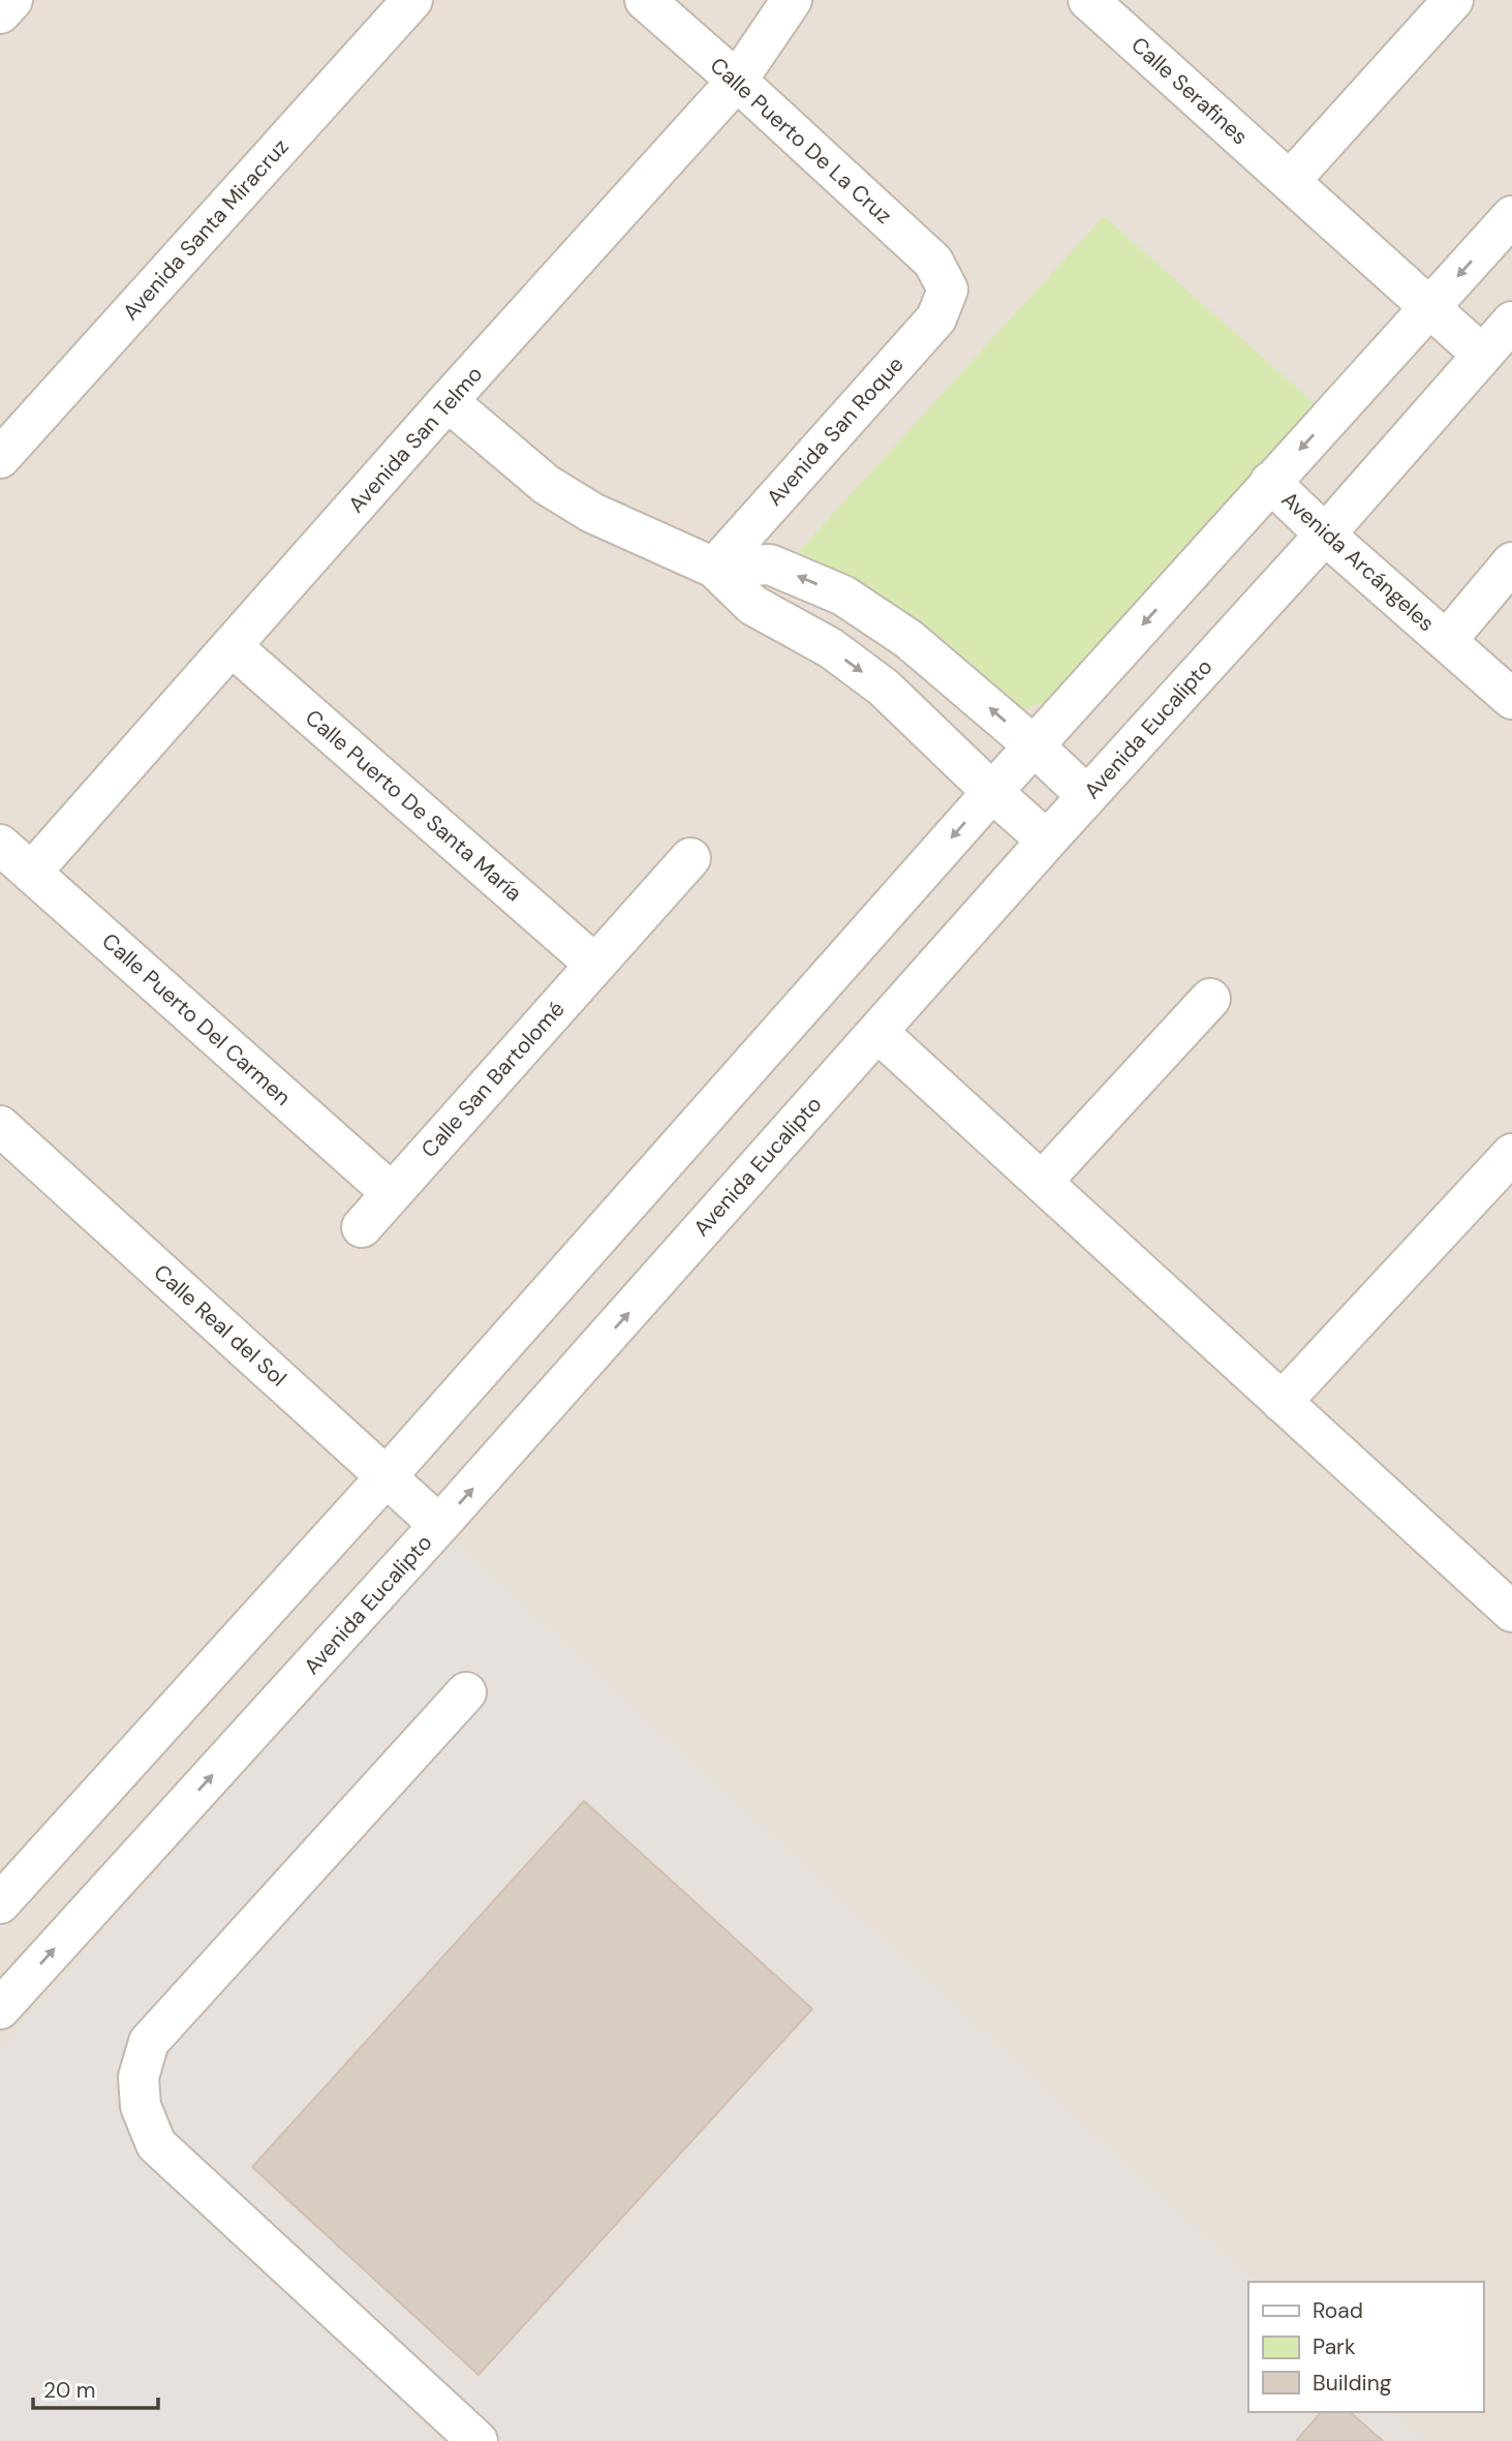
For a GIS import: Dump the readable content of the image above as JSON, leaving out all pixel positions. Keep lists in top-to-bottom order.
{
  "streets": {
    "street": [
      "Calle Serafines",
      "Calle Puerto De La Cruz",
      "Avenida Santa Miracruz",
      "Avenida San Roque",
      "Avenida San Telmo",
      "Avenida Arcángeles",
      "Avenida Eucalipto",
      "Calle Puerto De Santa María",
      "Calle Puerto Del Carmen",
      "Calle San Bartolomé",
      "Calle Real del Sol"
    ]
  },
  "crossings": [
    ["Calle Serafines", "Avenida Eucalipto"],
    ["Calle Puerto De La Cruz", "Avenida San Roque"],
    ["Calle Puerto De La Cruz", "Avenida San Telmo"],
    ["Avenida San Telmo", "Calle Puerto De Santa María"],
    ["Avenida San Telmo", "Calle Puerto Del Carmen"],
    ["Avenida Arcángeles", "Avenida Eucalipto"],
    ["Avenida Eucalipto", "Calle Real del Sol"],
    ["Calle Puerto De Santa María", "Calle San Bartolomé"],
    ["Calle Puerto Del Carmen", "Calle San Bartolomé"]
  ],
  "legend": ["Road", "Park", "Building"],
  "scale_bar": "20 m"
}
